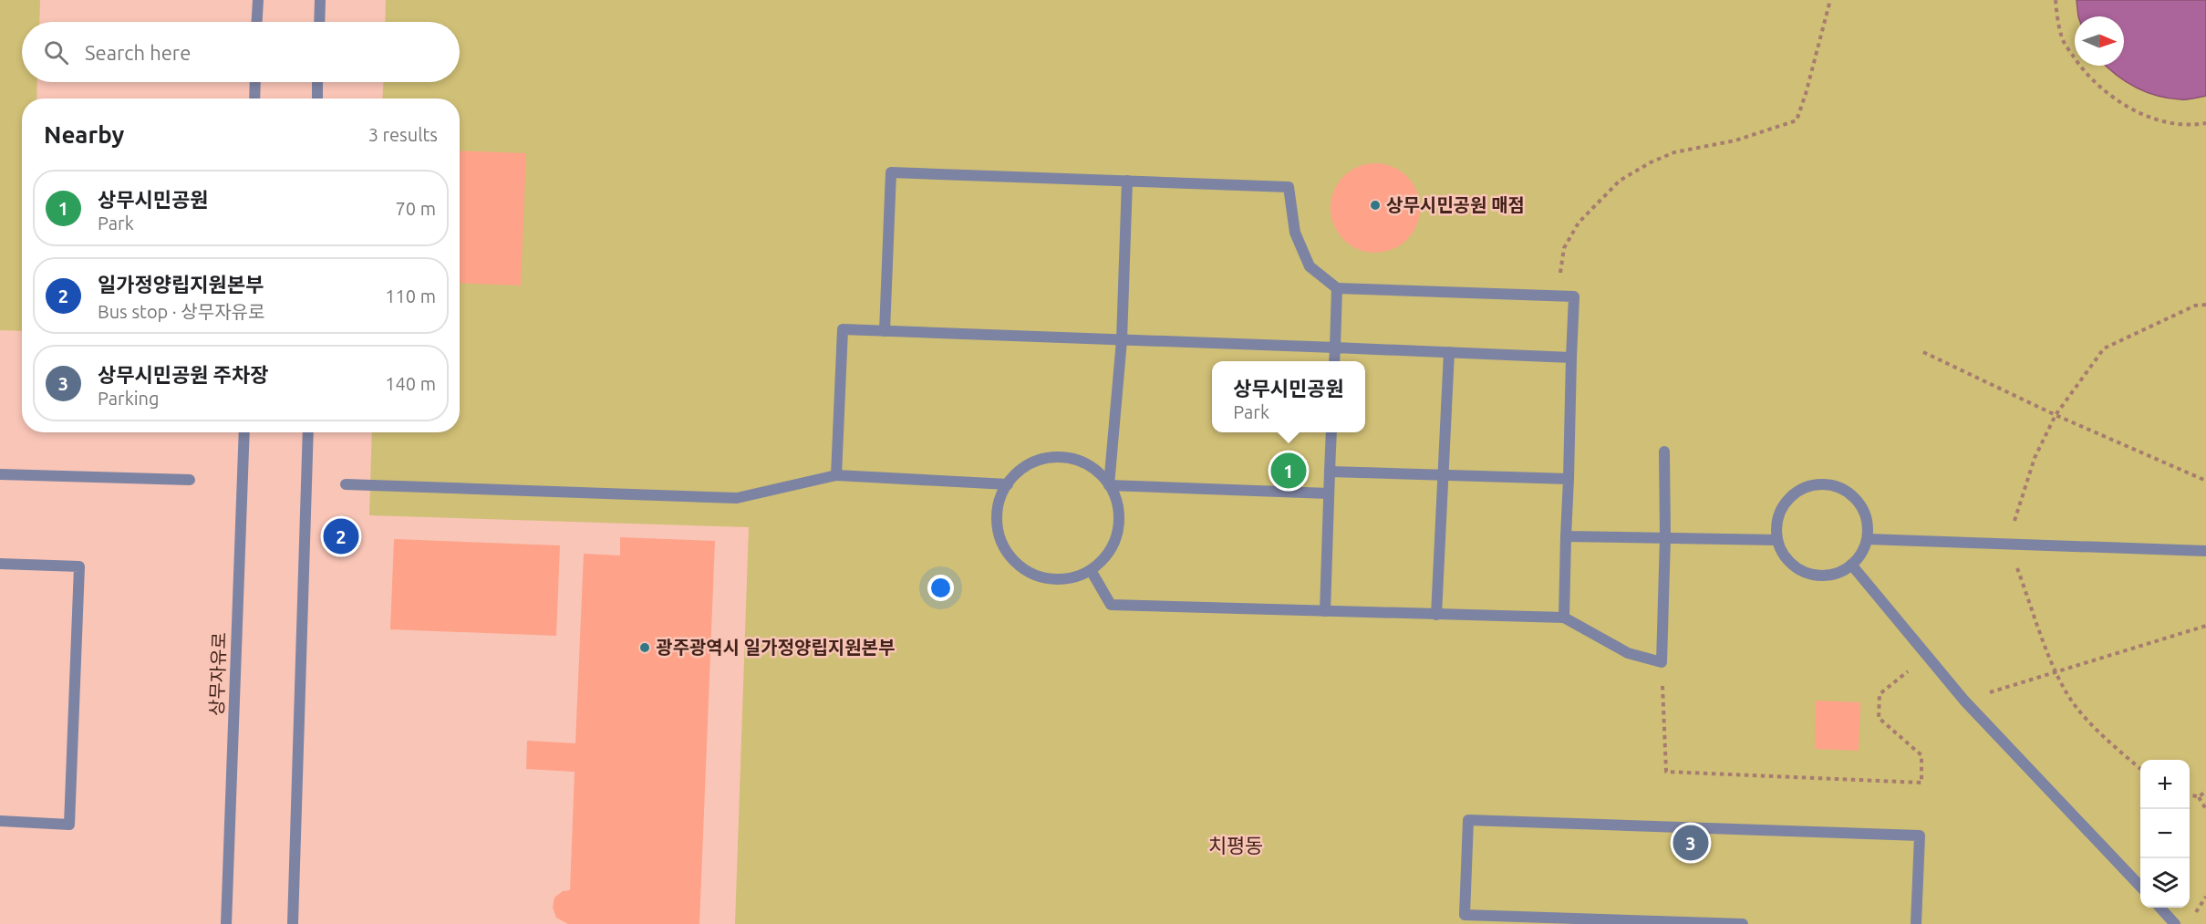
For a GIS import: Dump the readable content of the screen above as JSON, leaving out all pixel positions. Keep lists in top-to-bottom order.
{
  "streets": {
    "street": ["상무자유로"]
  },
  "districts": ["치평동"],
  "places": ["상무시민공원 매점", "광주광역시 일가정양립지원본부"],
  "north": "right",
  "page": {
    "search": "Search here",
    "heading": ["Nearby", "3 results"],
    "list": [
      {
        "mark": "1",
        "name": "상무시민공원",
        "note": "Park",
        "value": "70 m"
      },
      {
        "mark": "2",
        "name": "일가정양립지원본부",
        "note": "Bus stop · 상무자유로",
        "value": "110 m"
      },
      {
        "mark": "3",
        "name": "상무시민공원 주차장",
        "note": "Parking",
        "value": "140 m"
      }
    ],
    "popup": ["상무시민공원", "Park"],
    "pins": ["1", "2", "3"],
    "map_buttons": ["+", "−"]
  }
}
